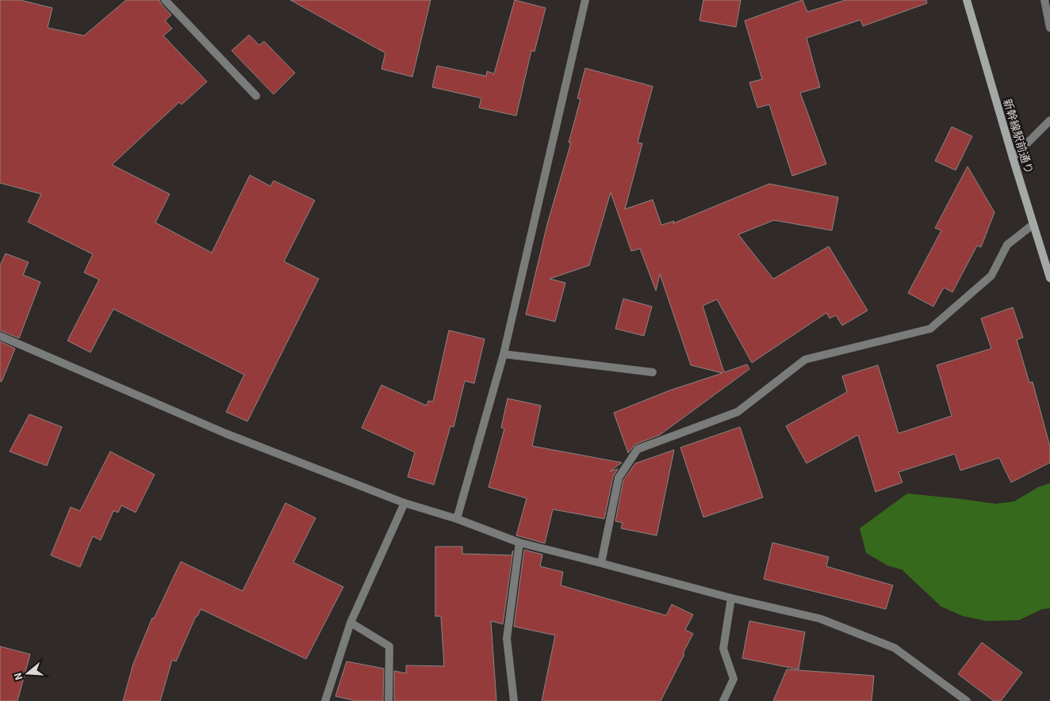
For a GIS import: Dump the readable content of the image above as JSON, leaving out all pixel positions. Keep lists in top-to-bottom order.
{
  "streets": {
    "street": ["新幹線駅前通り"]
  },
  "north": "left"
}
